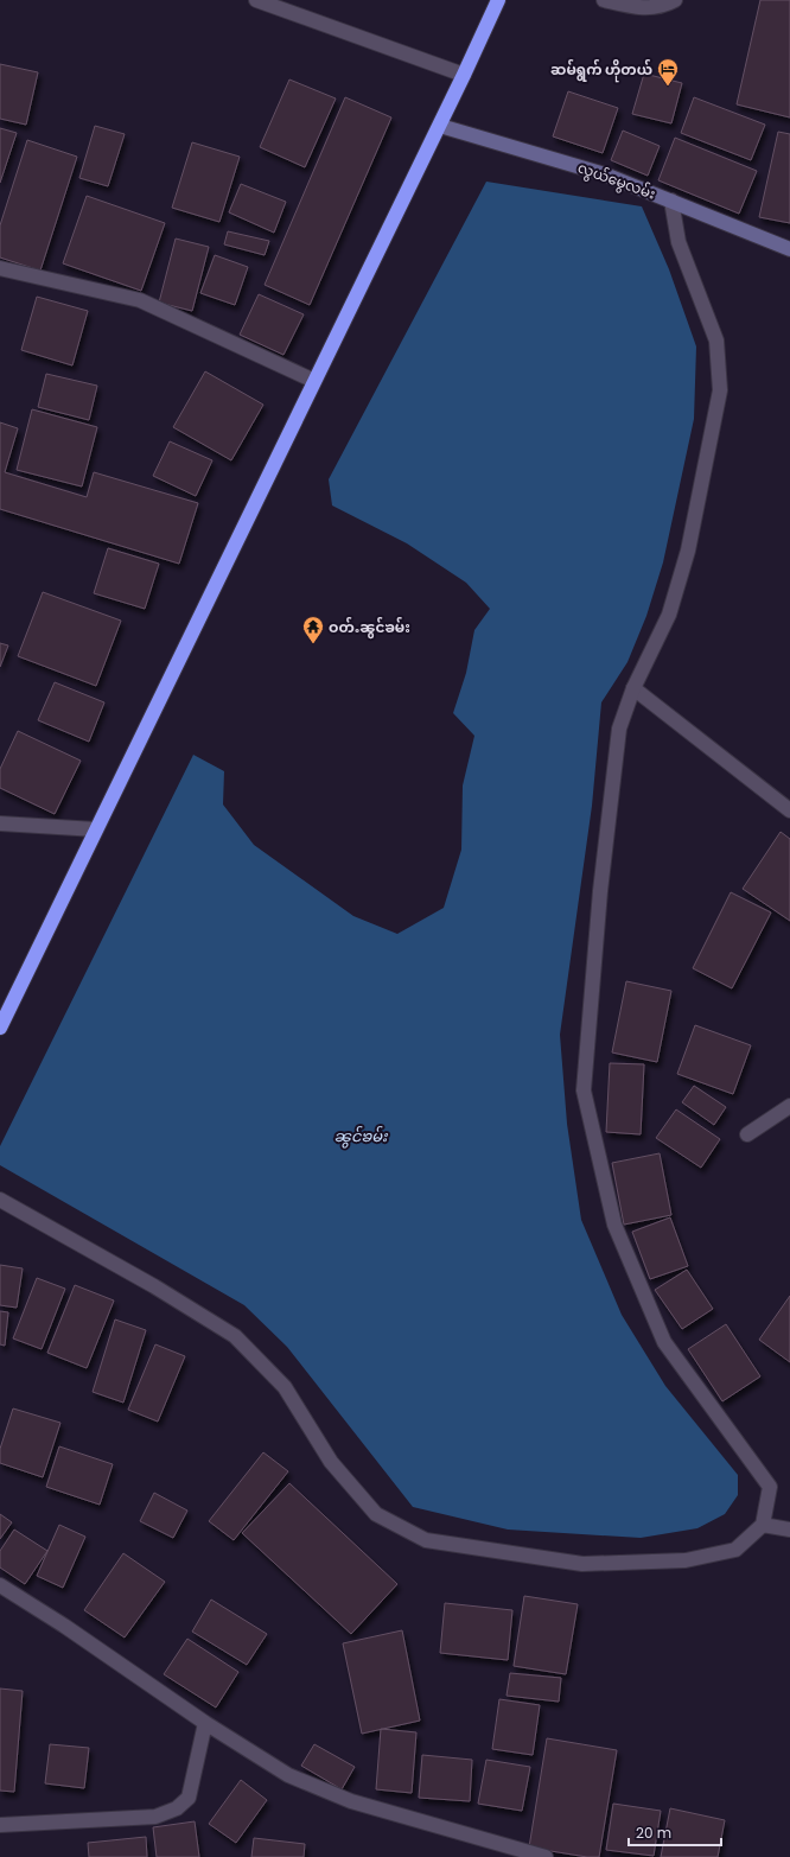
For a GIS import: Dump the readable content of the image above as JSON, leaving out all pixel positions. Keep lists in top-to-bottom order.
{
  "streets": {
    "street": ["လွယ်မွေလမ်း"]
  },
  "water": ["ၼွင်ၶမ်း"],
  "places": {
    "hotel": ["ဆမ်ရွက် ဟိုတယ်"],
    "temple": ["ဝတ်ႉၼွင်ၶမ်း"]
  },
  "scale_bar": "20 m"
}
